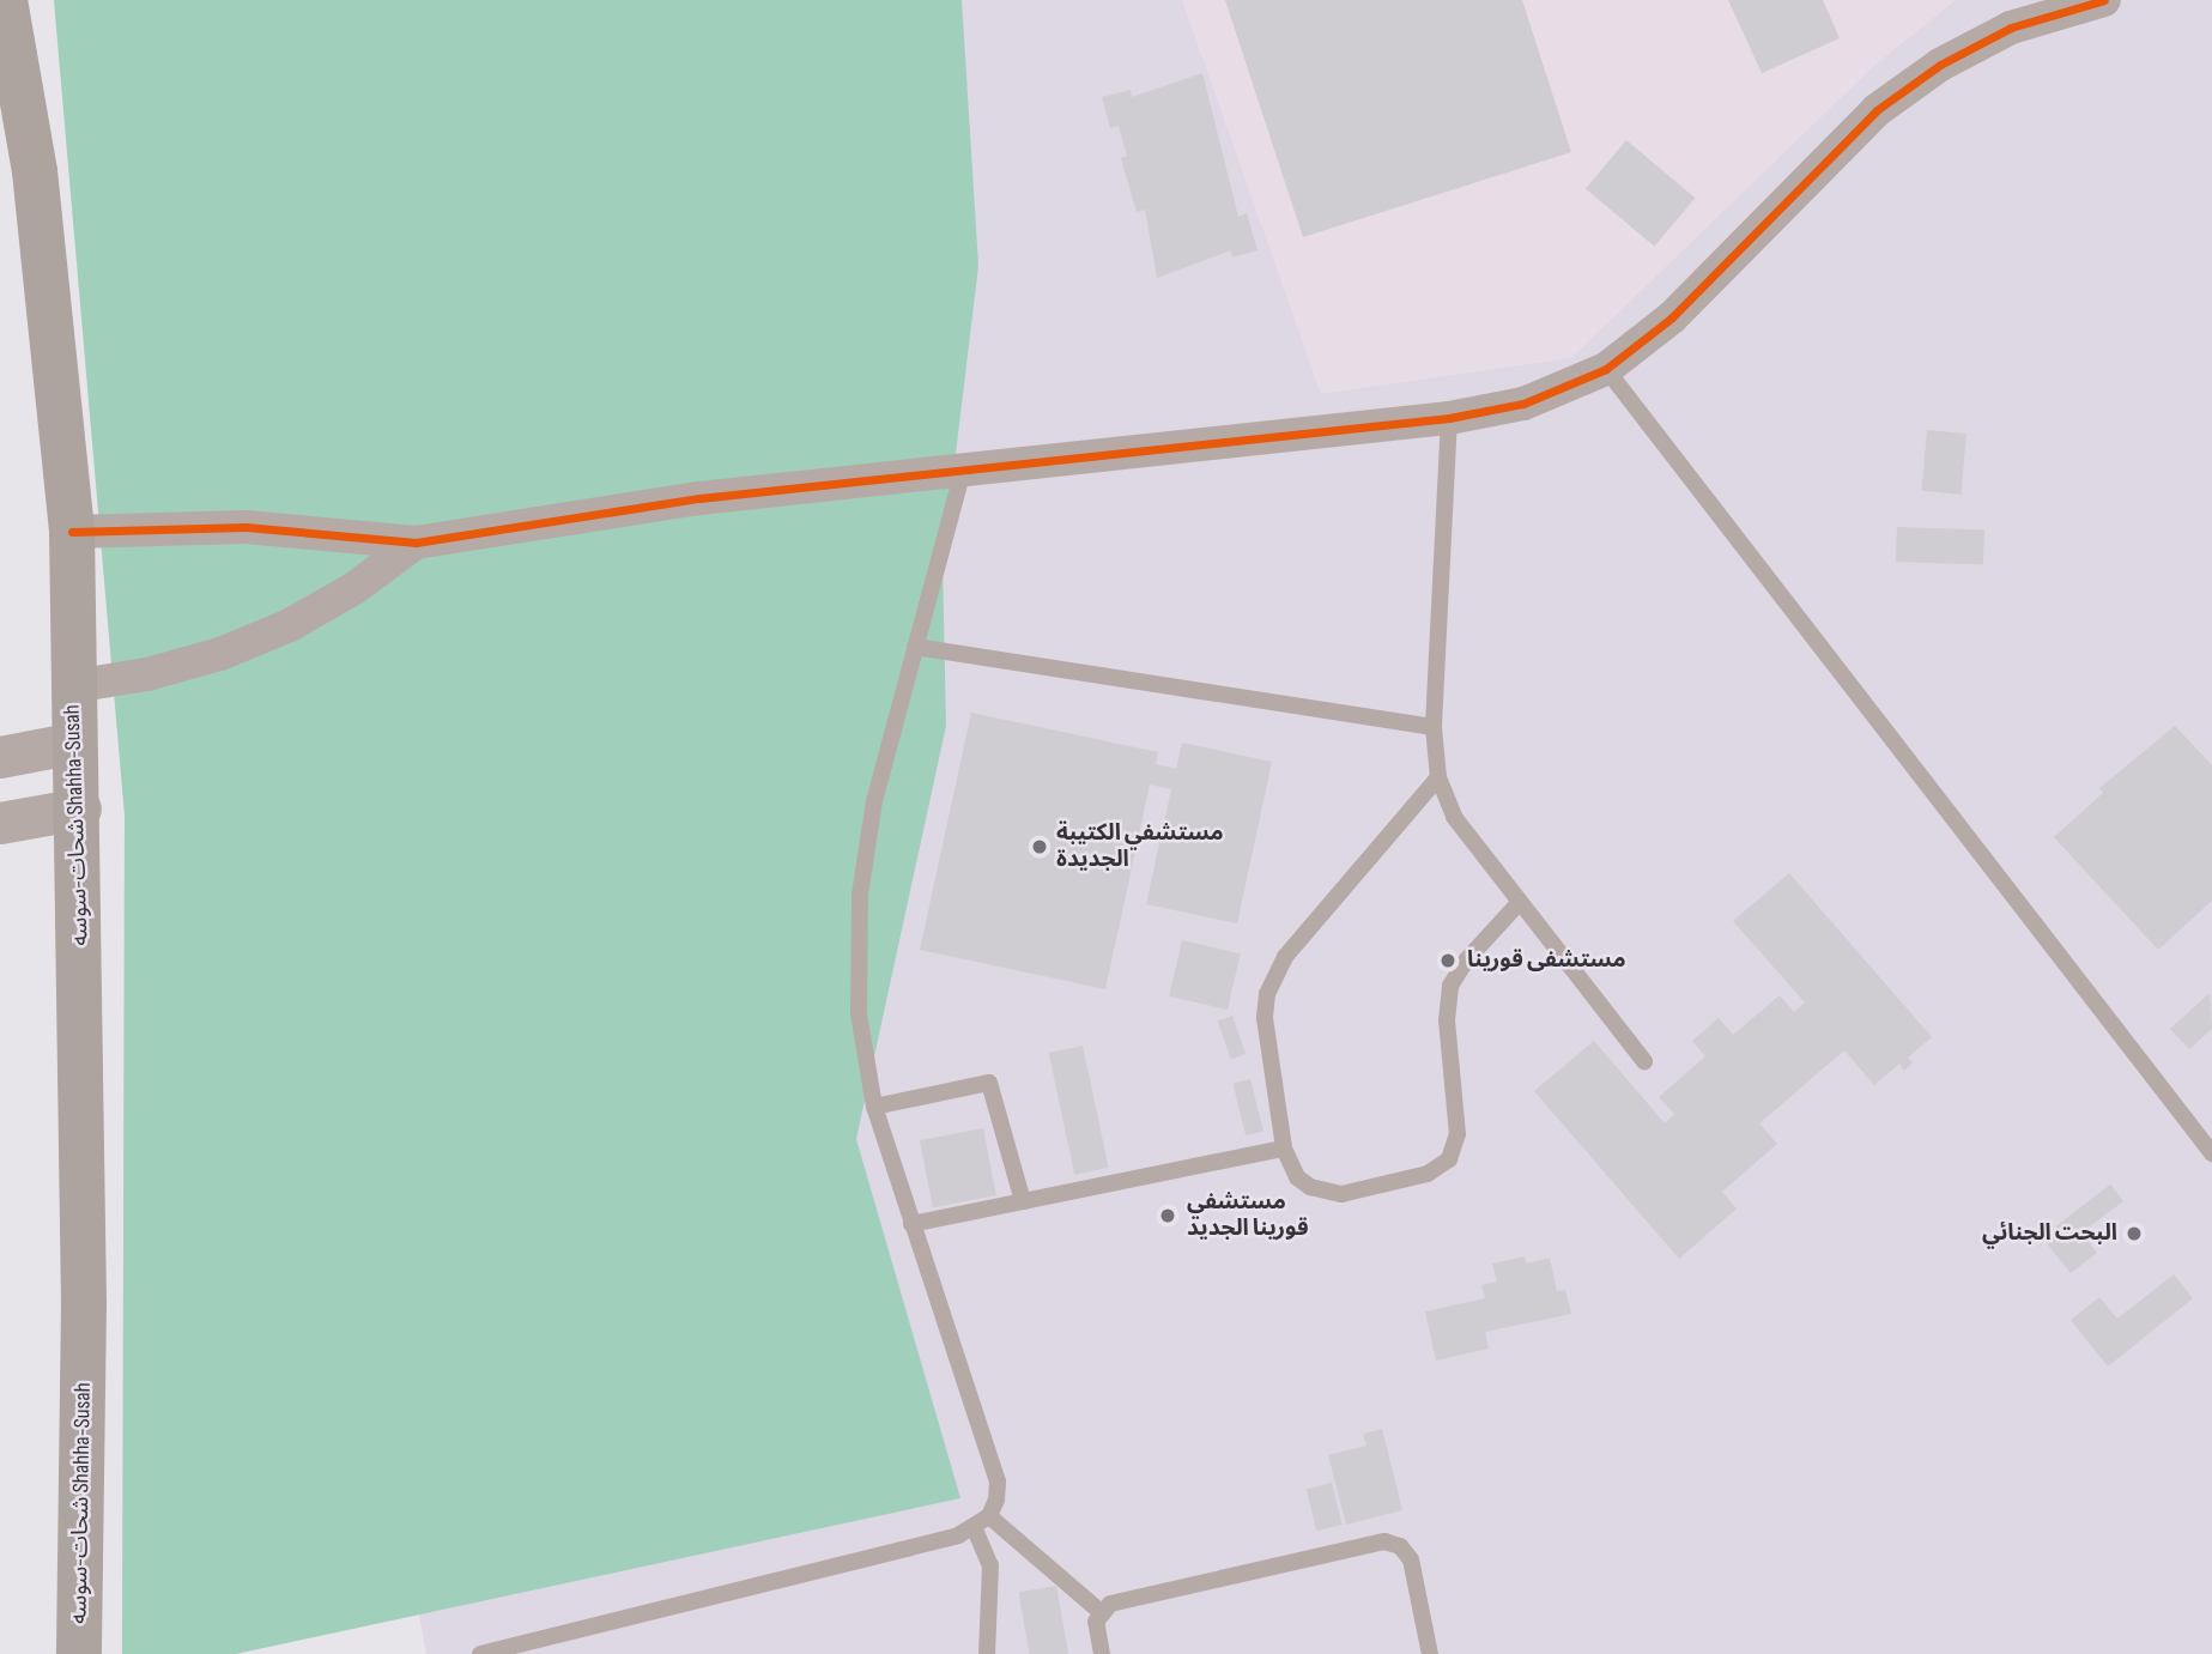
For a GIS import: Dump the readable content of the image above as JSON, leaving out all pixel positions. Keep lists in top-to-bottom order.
{
  "streets": {
    "main road": ["شحات-سوسه Shahha-Susah"]
  },
  "places": [
    "مستشفي الكتيبة الجديدة",
    "مستشفى قورينا",
    "مستشفي قورينا الجديد",
    "البحت الجنائي"
  ]
}
